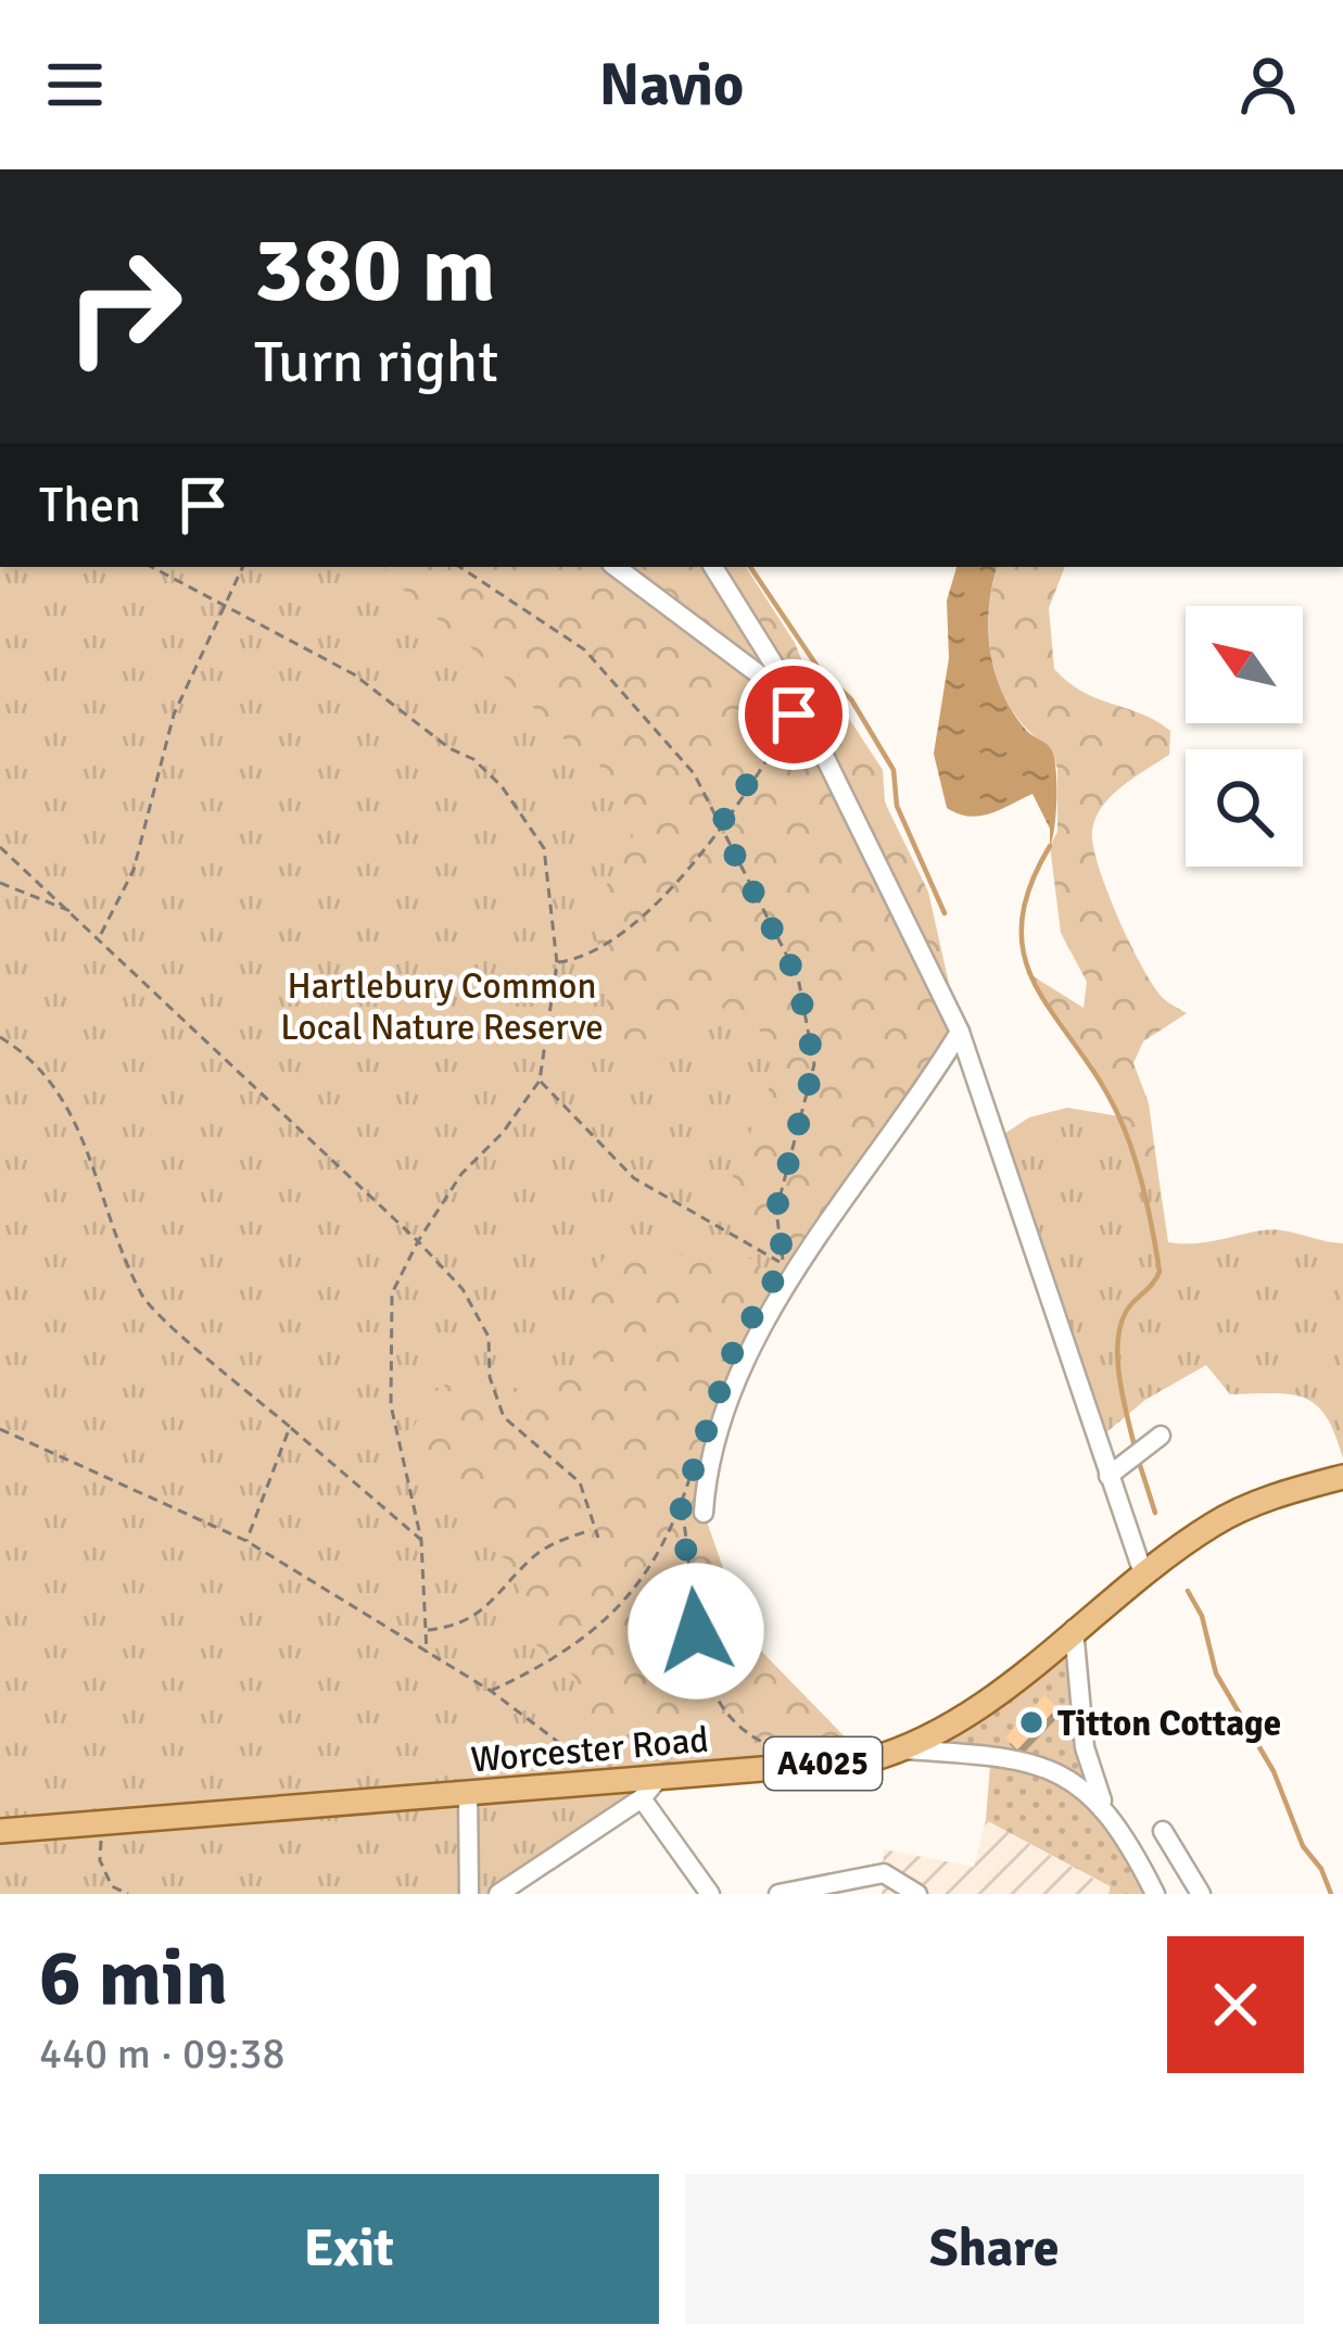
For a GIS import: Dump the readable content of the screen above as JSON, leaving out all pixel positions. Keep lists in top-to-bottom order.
{
  "streets": {
    "main road": ["Worcester Road", "A4025"]
  },
  "parks": ["Hartlebury Common Local Nature Reserve"],
  "places": ["Titton Cottage"],
  "north": "top left",
  "page": {
    "header": "Navio",
    "turn": ["380 m", "Turn right"],
    "then": "Then",
    "heading": ["6 min", "440 m · 09:38"],
    "buttons": ["Exit", "Share"]
  }
}
